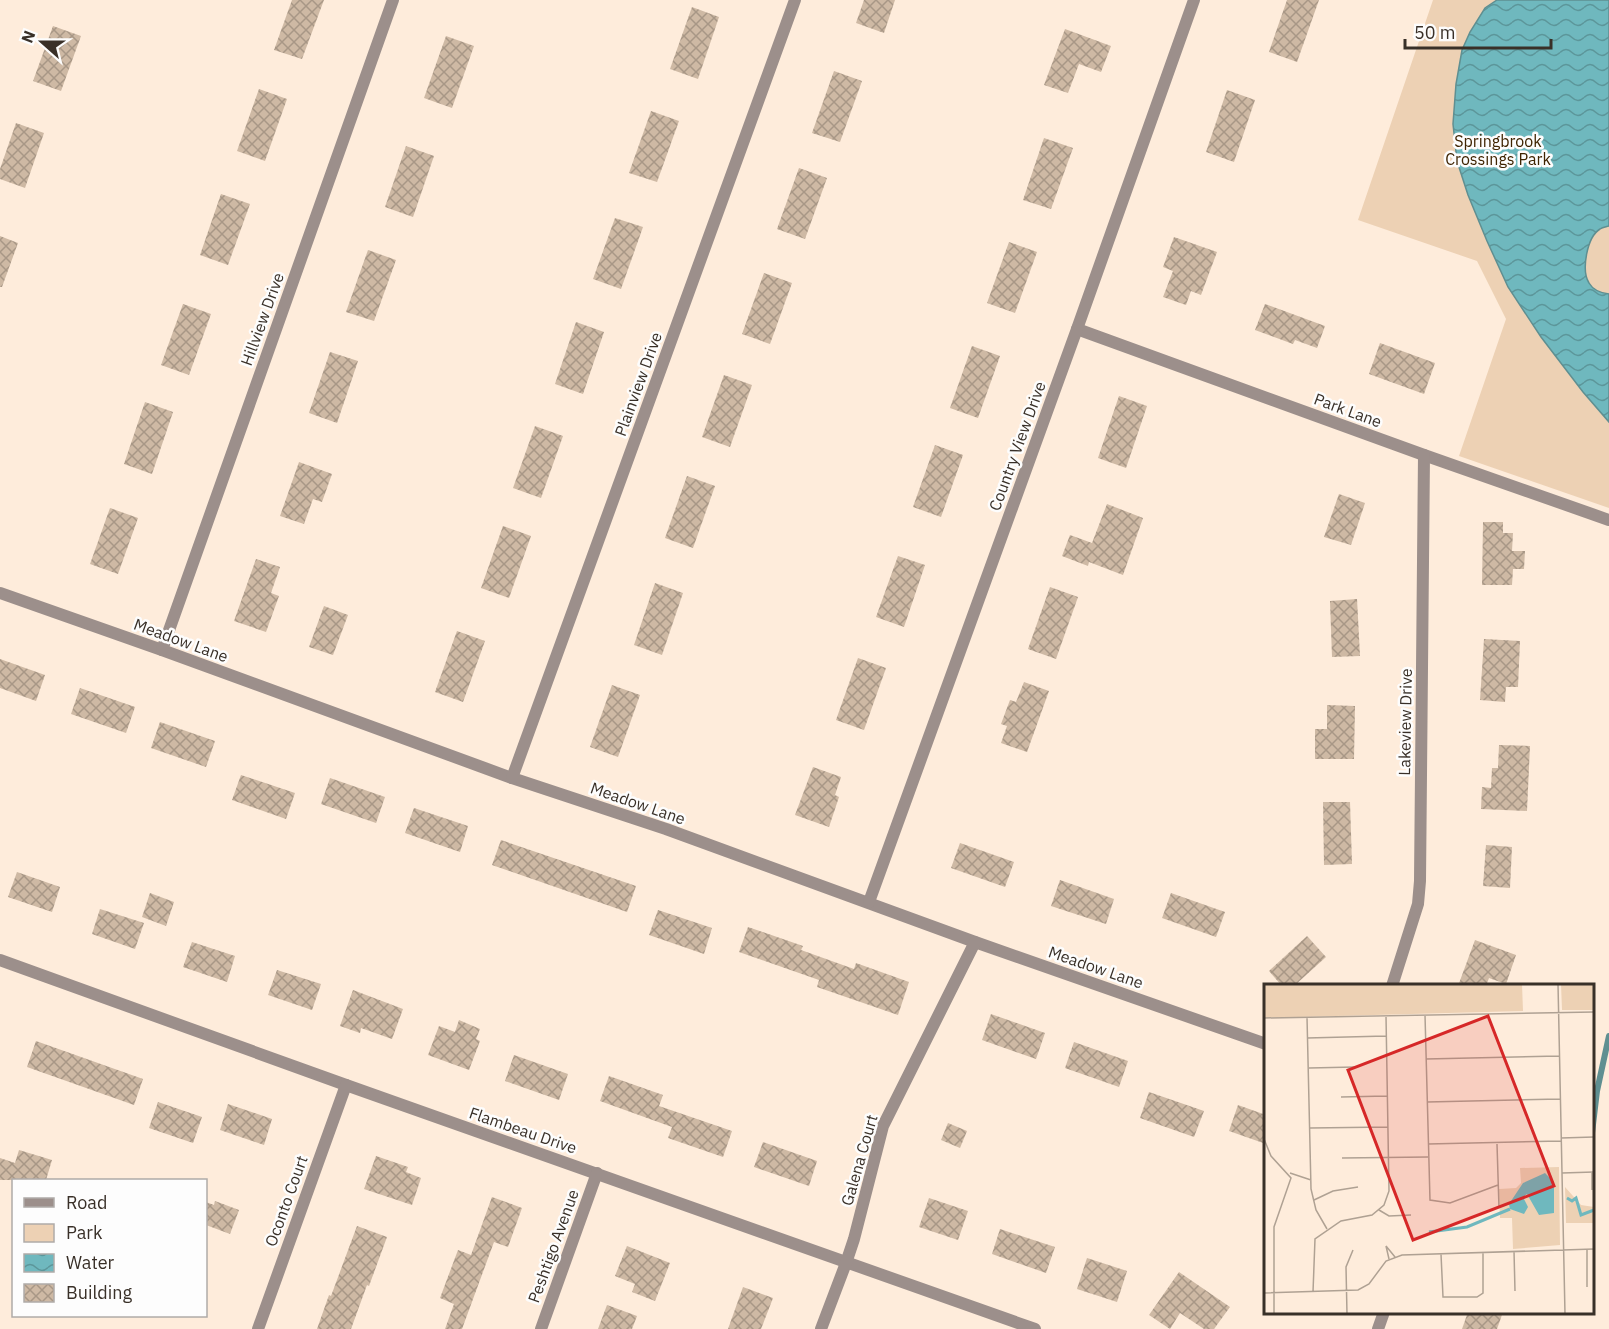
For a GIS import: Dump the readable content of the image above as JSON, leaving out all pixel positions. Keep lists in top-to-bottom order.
{
  "streets": {
    "street": [
      "Hillview Drive",
      "Plainview Drive",
      "Park Lane",
      "Country View Drive",
      "Meadow Lane",
      "Lakeview Drive",
      "Flambeau Drive",
      "Galena Court",
      "Oconto Court",
      "Peshtigo Avenue"
    ]
  },
  "crossings": [
    ["Hillview Drive", "Meadow Lane"],
    ["Plainview Drive", "Meadow Lane"],
    ["Park Lane", "Country View Drive"],
    ["Park Lane", "Lakeview Drive"],
    ["Country View Drive", "Meadow Lane"],
    ["Meadow Lane", "Galena Court"],
    ["Flambeau Drive", "Galena Court"],
    ["Flambeau Drive", "Oconto Court"],
    ["Flambeau Drive", "Peshtigo Avenue"]
  ],
  "parks": ["Springbrook Crossings Park"],
  "legend": [
    "Road",
    "Park",
    "Water",
    "Building"
  ],
  "scale_bar": "50 m",
  "north": "left"
}
